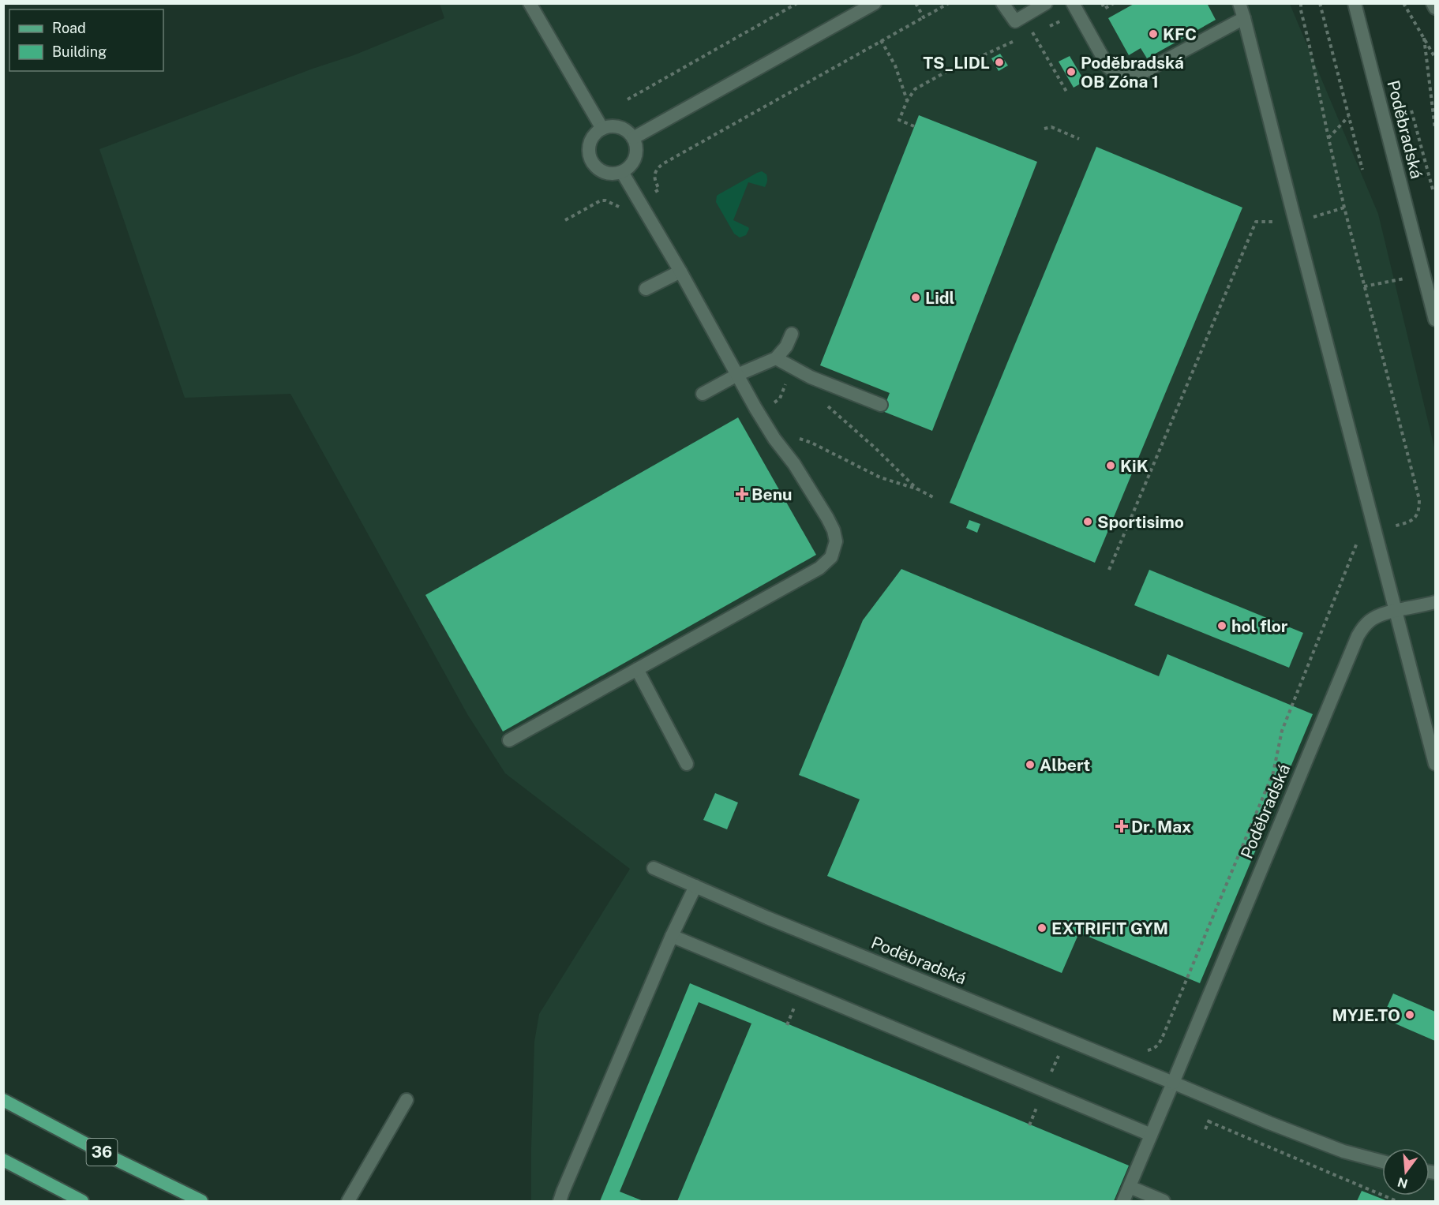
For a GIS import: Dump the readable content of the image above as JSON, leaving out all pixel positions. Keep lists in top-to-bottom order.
{
  "streets": {
    "main road": ["36"],
    "street": ["Poděbradská"]
  },
  "places": {
    "other": [
      "KFC",
      "TS_LIDL",
      "Poděbradská OB Zóna 1",
      "Lidl",
      "KiK",
      "Sportisimo",
      "hol flor",
      "Albert",
      "EXTRIFIT GYM",
      "MYJE.TO"
    ],
    "health": ["Benu", "Dr. Max"]
  },
  "legend": ["Road", "Building"],
  "north": "bottom"
}
